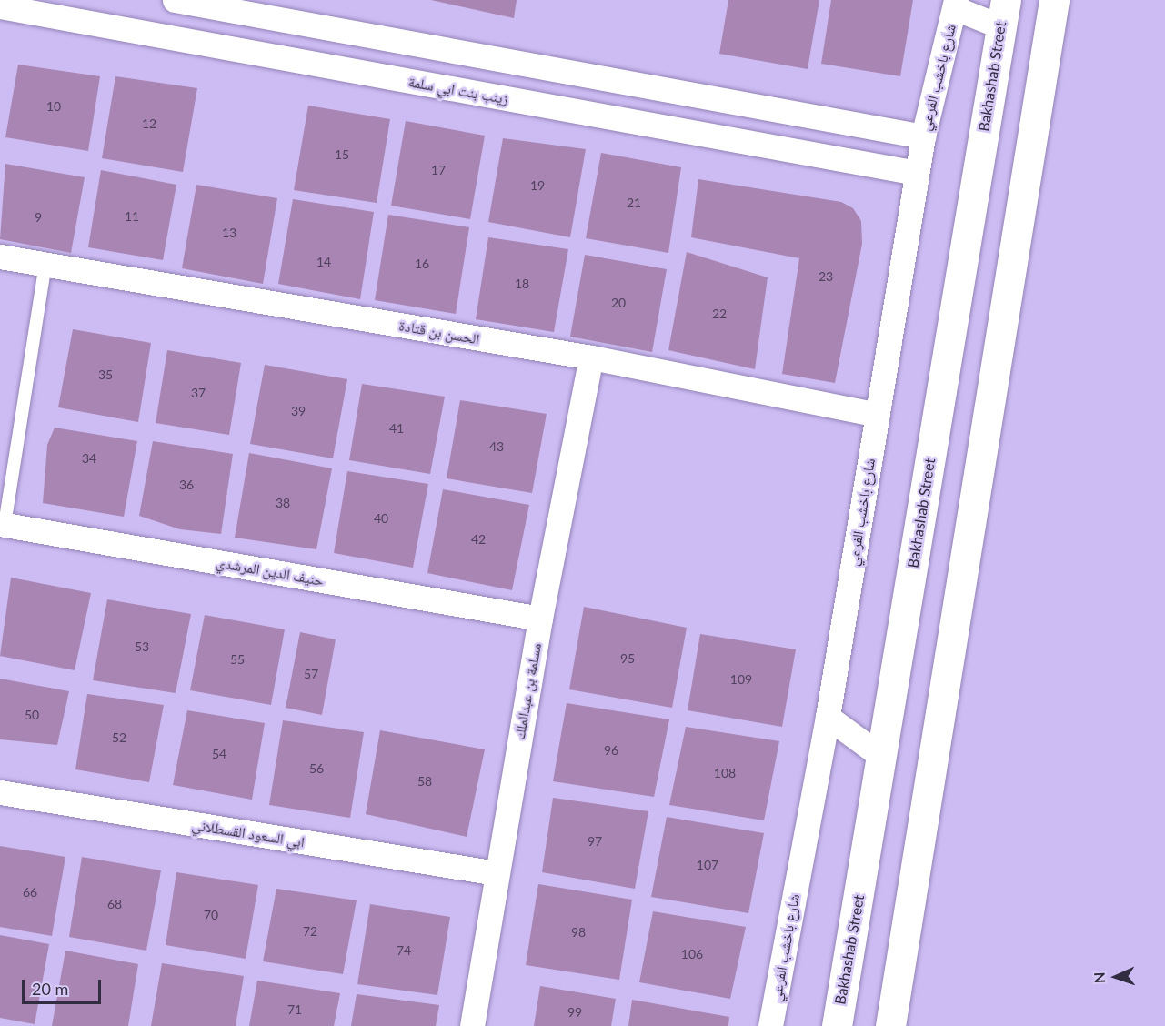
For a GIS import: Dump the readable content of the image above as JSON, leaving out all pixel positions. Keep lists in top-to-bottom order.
{
  "streets": {
    "main road": ["Bakhashab Street"],
    "street": [
      "شارع باخشب الفرعي",
      "زينب بنت ابي سلمة",
      "الحسن بن قتادة",
      "حنيف الدين المرشدي",
      "مسلمة بن عبدالملك",
      "ابي السعود القسطلاني"
    ]
  },
  "crossings": [
    ["شارع باخشب الفرعي", "زينب بنت ابي سلمة"],
    ["شارع باخشب الفرعي", "الحسن بن قتادة"],
    ["الحسن بن قتادة", "مسلمة بن عبدالملك"],
    ["حنيف الدين المرشدي", "مسلمة بن عبدالملك"],
    ["مسلمة بن عبدالملك", "ابي السعود القسطلاني"]
  ],
  "house_numbers": [
    "10",
    "12",
    "15",
    "17",
    "19",
    "21",
    "11",
    "9",
    "13",
    "14",
    "16",
    "23",
    "18",
    "20",
    "22",
    "35",
    "37",
    "39",
    "41",
    "43",
    "34",
    "36",
    "38",
    "40",
    "42",
    "53",
    "95",
    "55",
    "57",
    "109",
    "50",
    "52",
    "96",
    "54",
    "56",
    "108",
    "58",
    "97",
    "107",
    "66",
    "68",
    "70",
    "72",
    "98",
    "74",
    "106",
    "71",
    "99"
  ],
  "scale_bar": "20 m",
  "north": "left"
}
